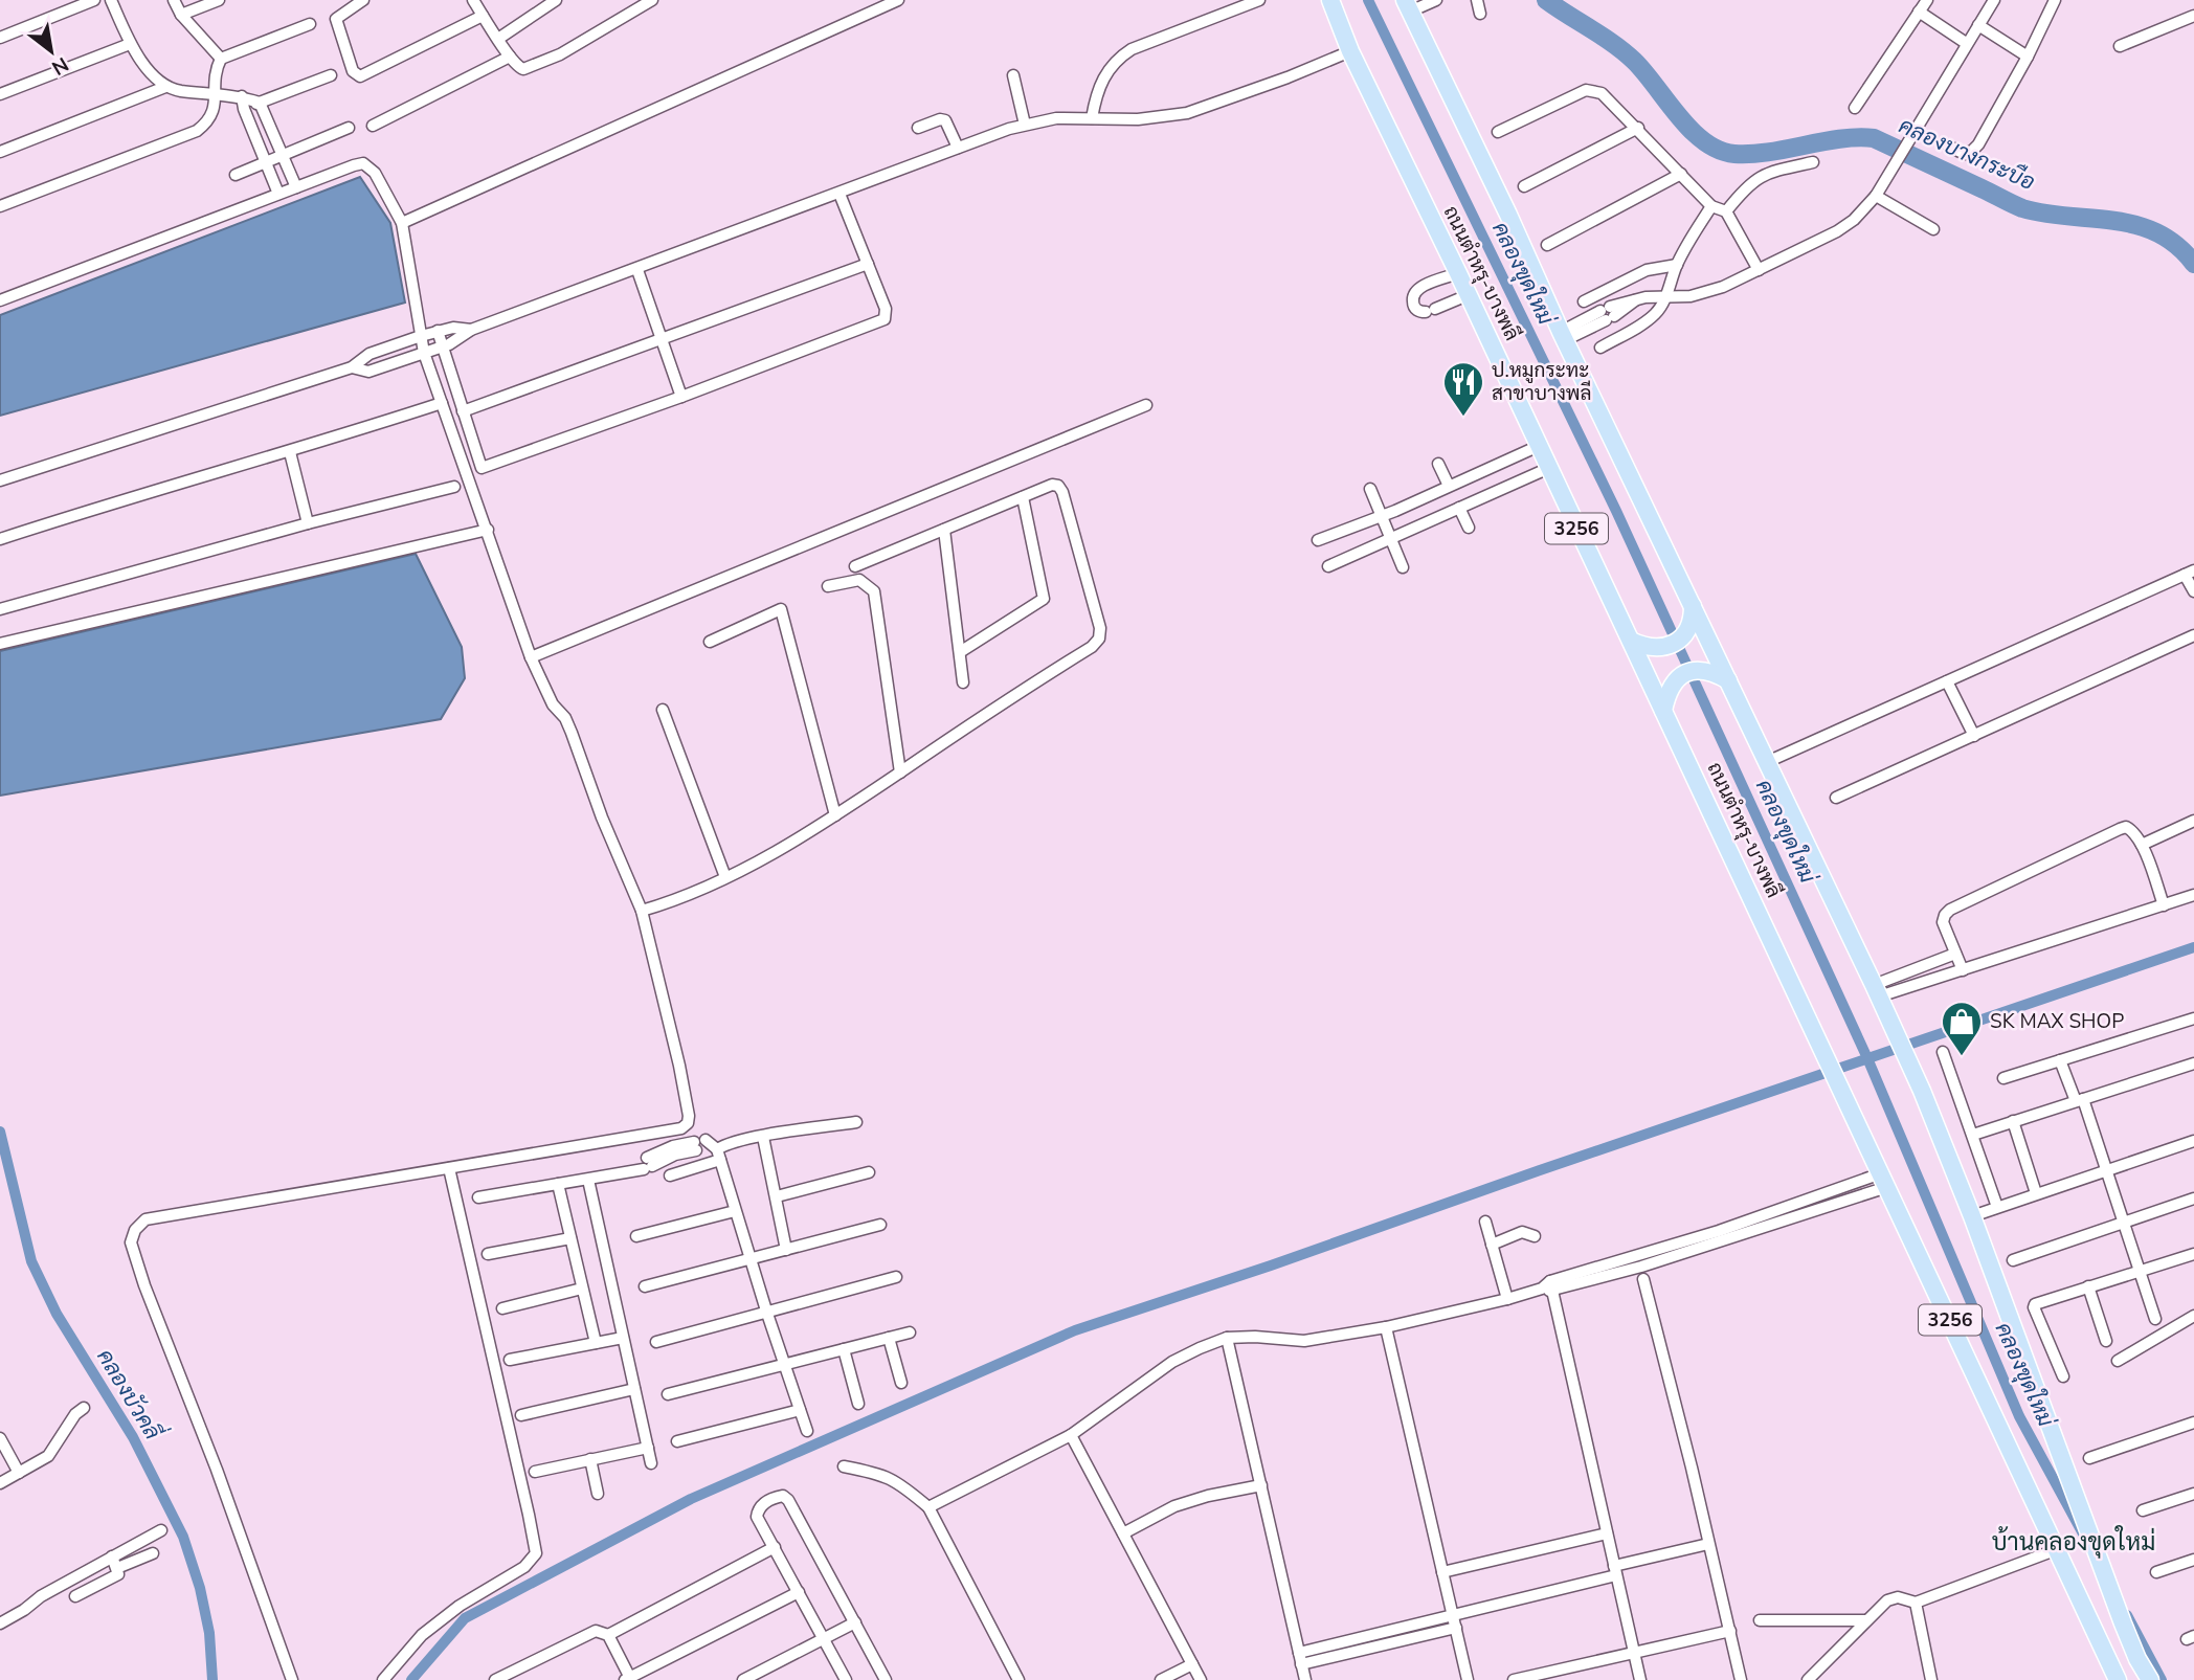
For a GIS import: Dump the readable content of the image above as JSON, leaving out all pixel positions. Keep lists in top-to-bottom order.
{
  "streets": {
    "main road": ["ถนนตำหรุ-บางพลี", "3256"]
  },
  "districts": ["บ้านคลองขุดใหม่"],
  "water": ["คลองบางกระบือ", "คลองขุดใหม่", "คลองบัวคลี่"],
  "places": {
    "restaurant": ["ป.หมูกระทะ สาขาบางพลี"],
    "shop": ["SK MAX SHOP"]
  },
  "north": "bottom right"
}
